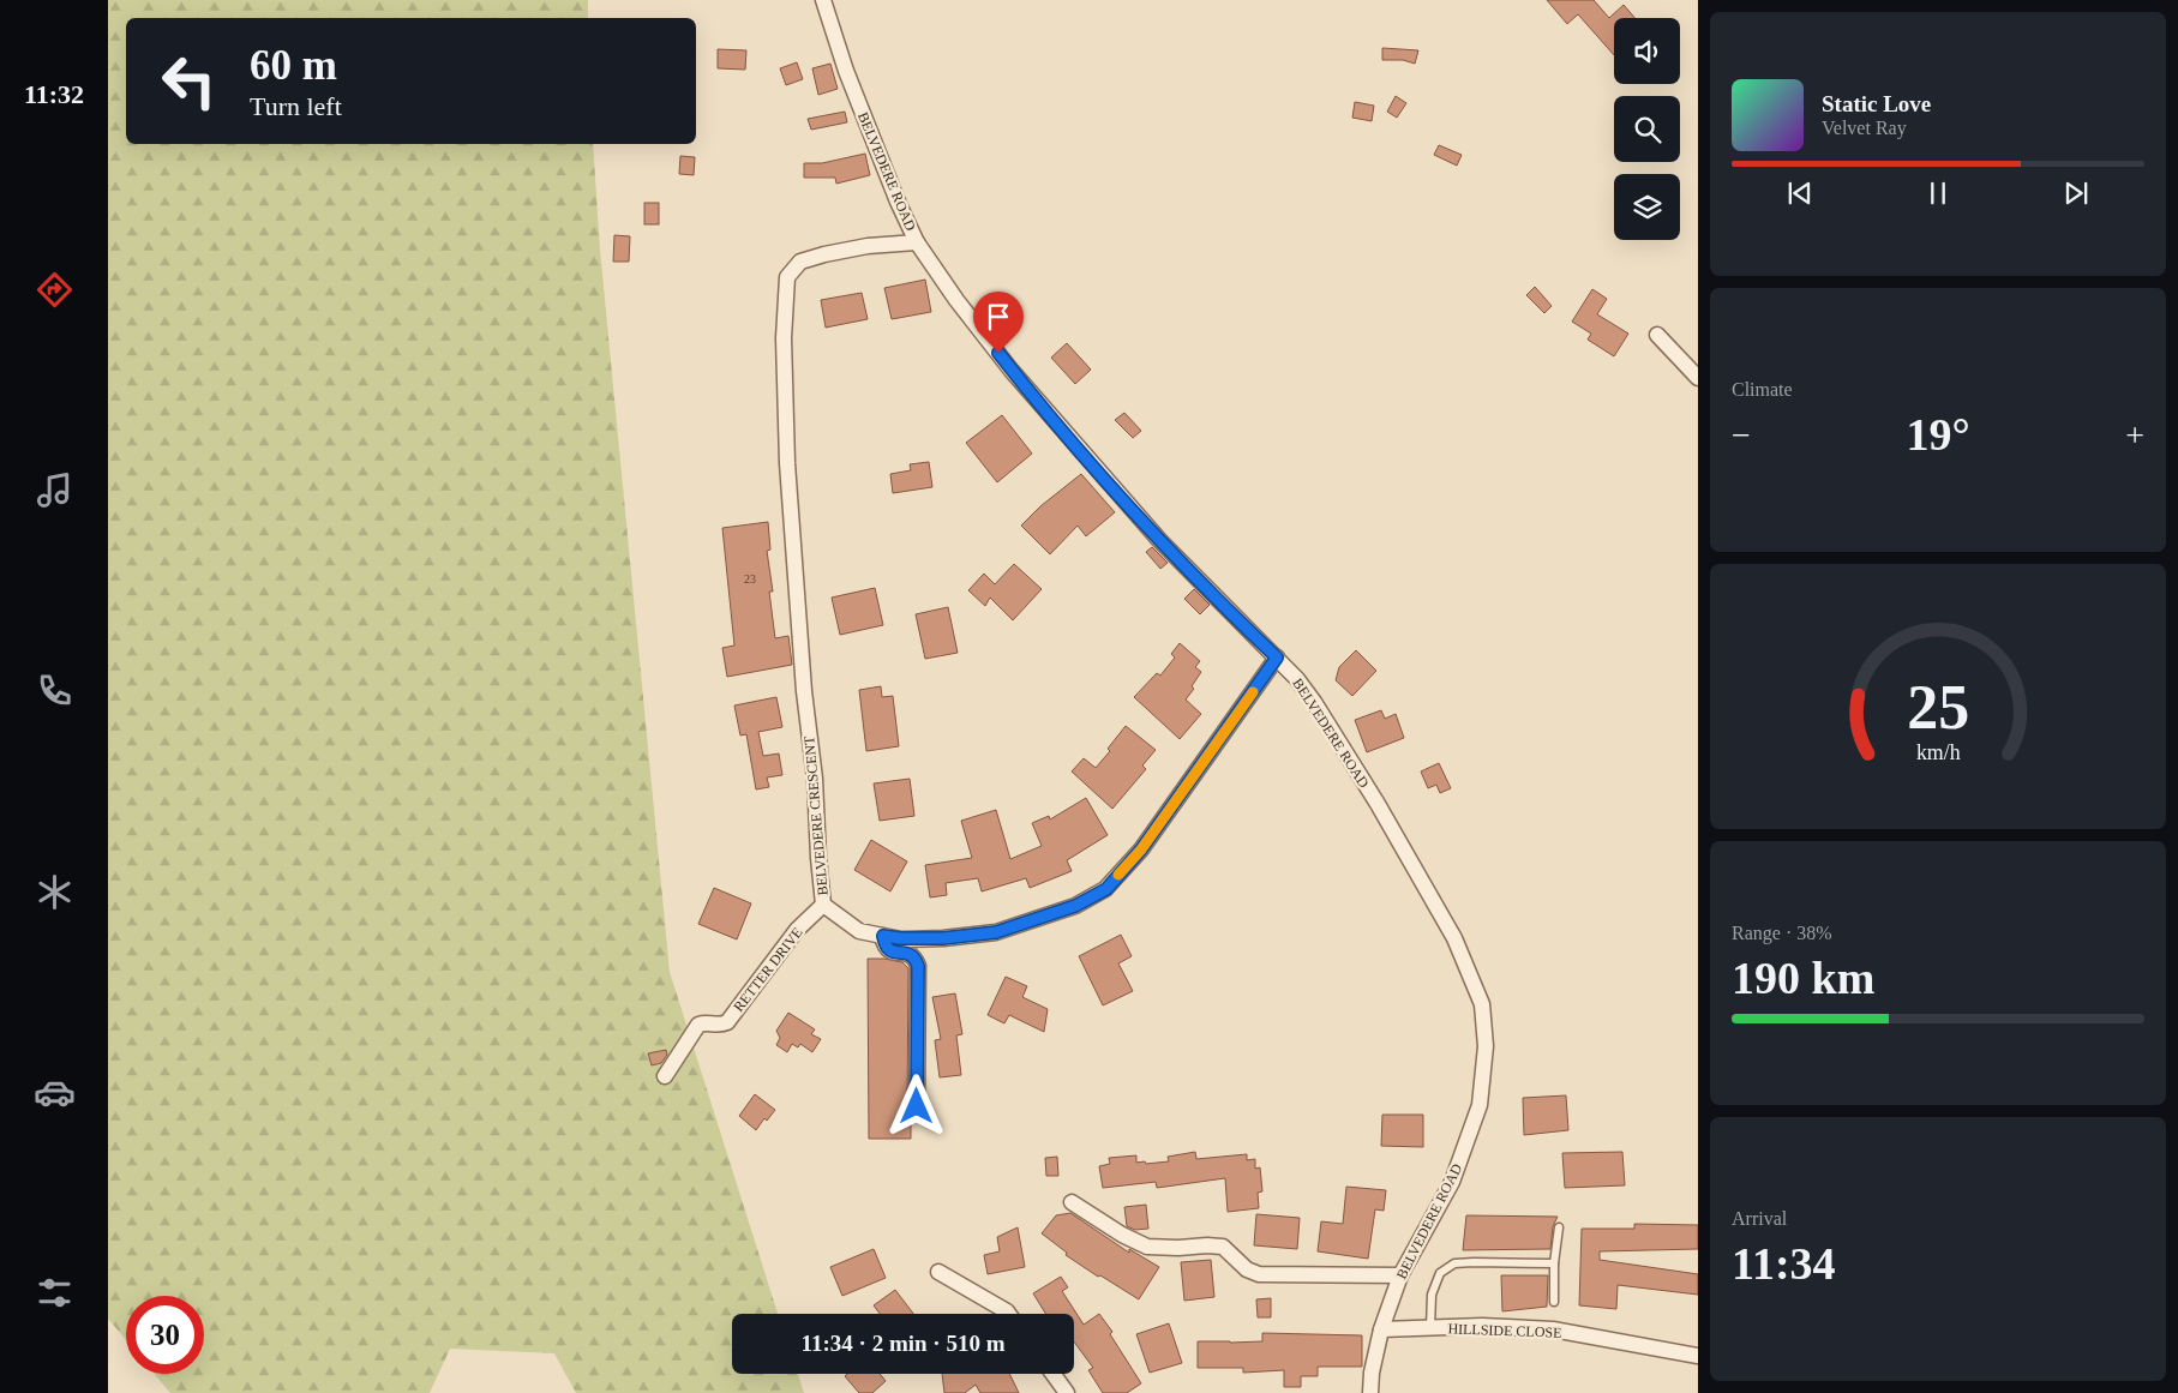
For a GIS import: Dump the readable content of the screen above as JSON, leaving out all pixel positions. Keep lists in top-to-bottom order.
{
  "streets": {
    "street": [
      "BELVEDERE ROAD",
      "BELVEDERE CRESCENT",
      "RETTER DRIVE",
      "HILLSIDE CLOSE"
    ]
  },
  "crossings": [
    ["BELVEDERE ROAD", "BELVEDERE CRESCENT"],
    ["BELVEDERE ROAD", "HILLSIDE CLOSE"],
    ["BELVEDERE CRESCENT", "RETTER DRIVE"]
  ],
  "house_numbers": ["23"],
  "page": {
    "tabs": "11:32",
    "turn": ["60 m", "Turn left"],
    "song": ["Static Love", "Velvet Ray"],
    "tile": [
      "Climate",
      ["Range · 38%", "190 km"],
      ["Arrival", "11:34"]
    ],
    "heat": ["−", "19°", "+"],
    "limit": "30",
    "trip": "11:34 · 2 min · 510 m",
    "gauge": ["25", "km/h"]
  }
}
